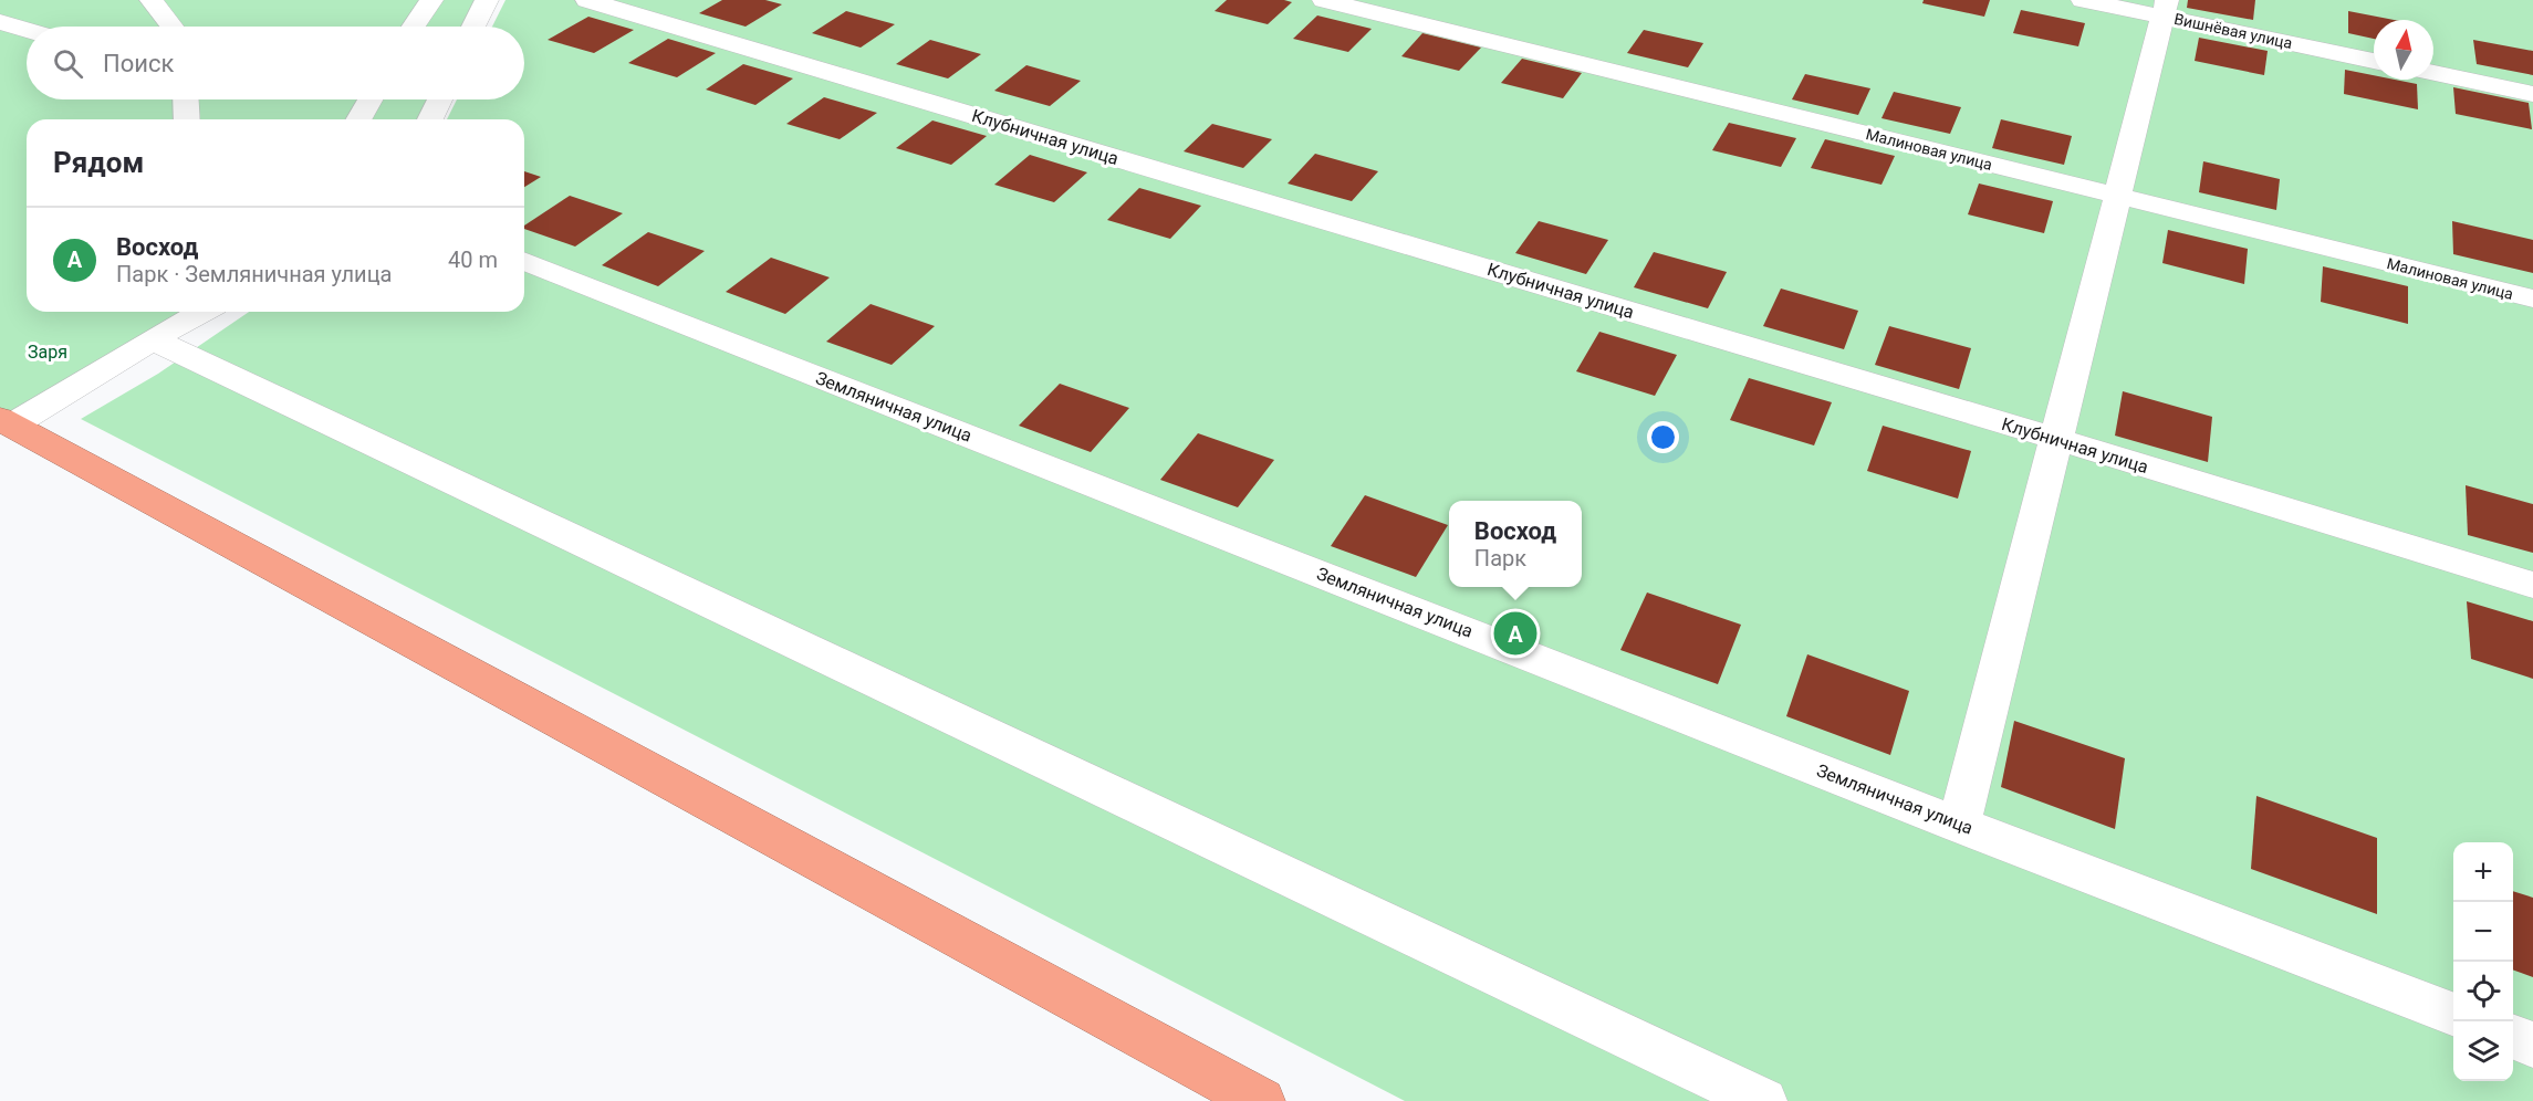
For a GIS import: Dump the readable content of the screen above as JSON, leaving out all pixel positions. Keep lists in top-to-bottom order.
{
  "streets": {
    "street": [
      "Вишнёвая улица",
      "Клубничная улица",
      "Малиновая улица",
      "Земляничная улица"
    ]
  },
  "parks": ["Заря"],
  "north": "top",
  "page": {
    "search": "Поиск",
    "heading": "Рядом",
    "list": [
      {
        "mark": "A",
        "name": "Восход",
        "note": "Парк · Земляничная улица",
        "value": "40 m"
      }
    ],
    "popup": ["Восход", "Парк"],
    "pins": "A",
    "map_buttons": ["+", "−"]
  }
}
